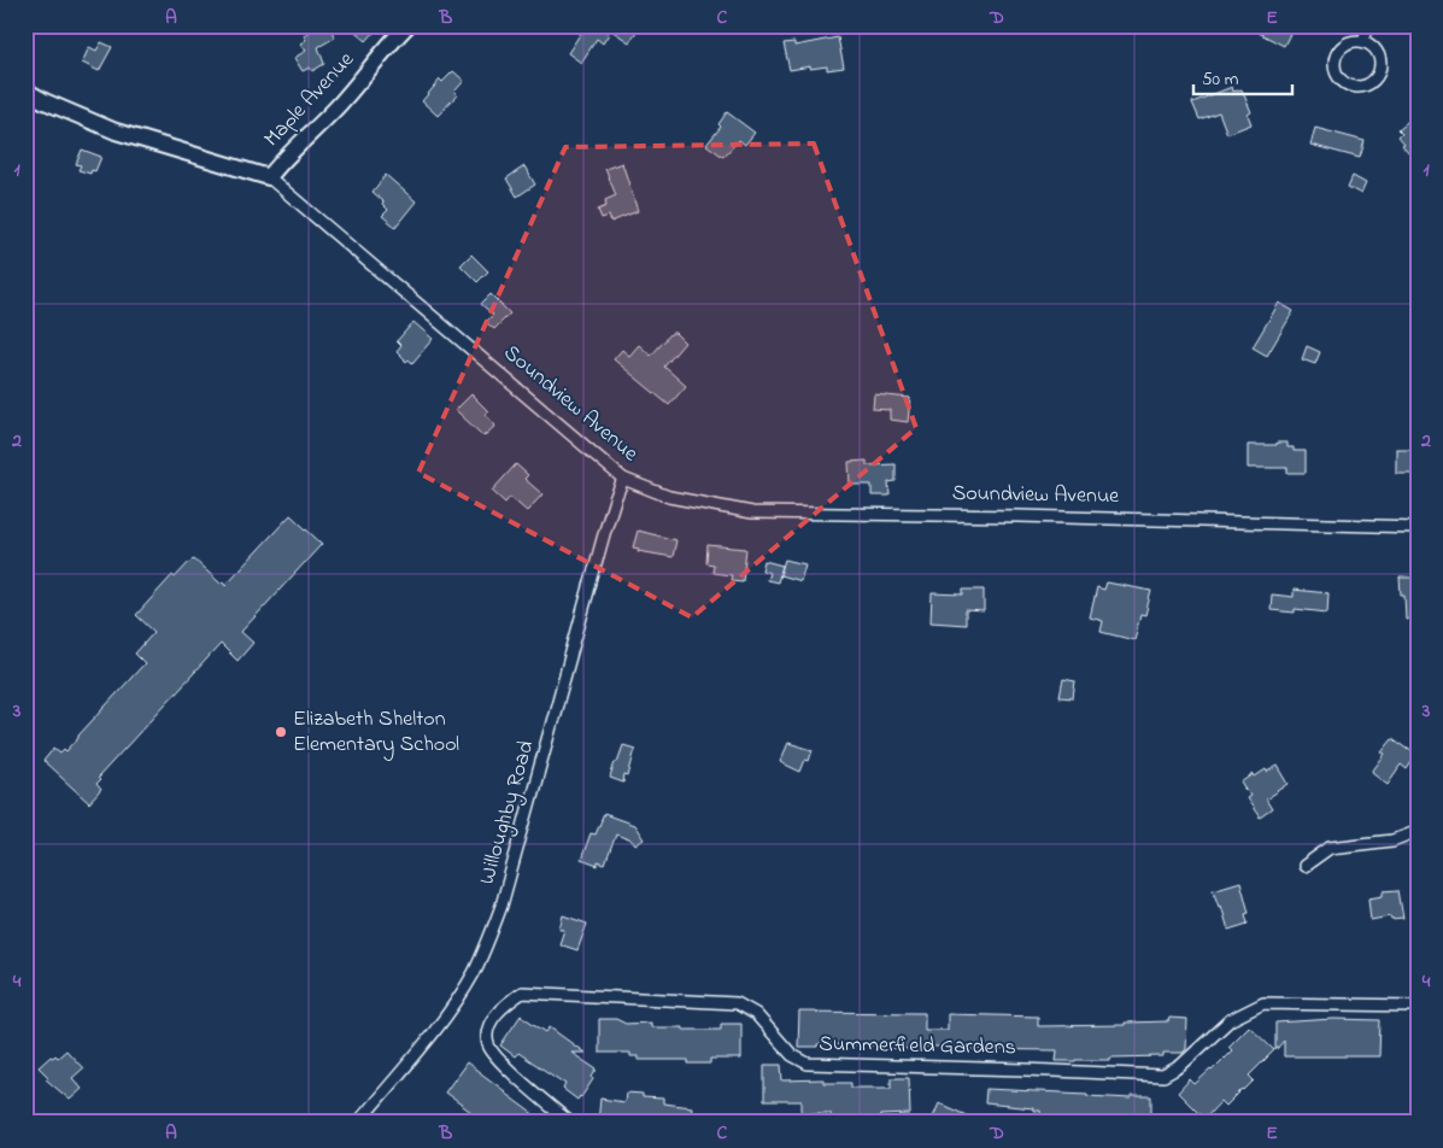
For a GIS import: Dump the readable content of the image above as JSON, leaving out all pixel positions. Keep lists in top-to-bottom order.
{
  "streets": {
    "main road": ["Maple Avenue", "Soundview Avenue"],
    "street": ["Willoughby Road", "Summerfield Gardens"]
  },
  "crossings": [
    ["Maple Avenue", "Soundview Avenue"],
    ["Soundview Avenue", "Willoughby Road"]
  ],
  "places": ["Elizabeth Shelton Elementary School"],
  "scale_bar": "50 m",
  "grid": {
    "columns": [
      "A",
      "B",
      "C",
      "D",
      "E"
    ],
    "rows": [
      "1",
      "2",
      "3",
      "4"
    ]
  }
}
